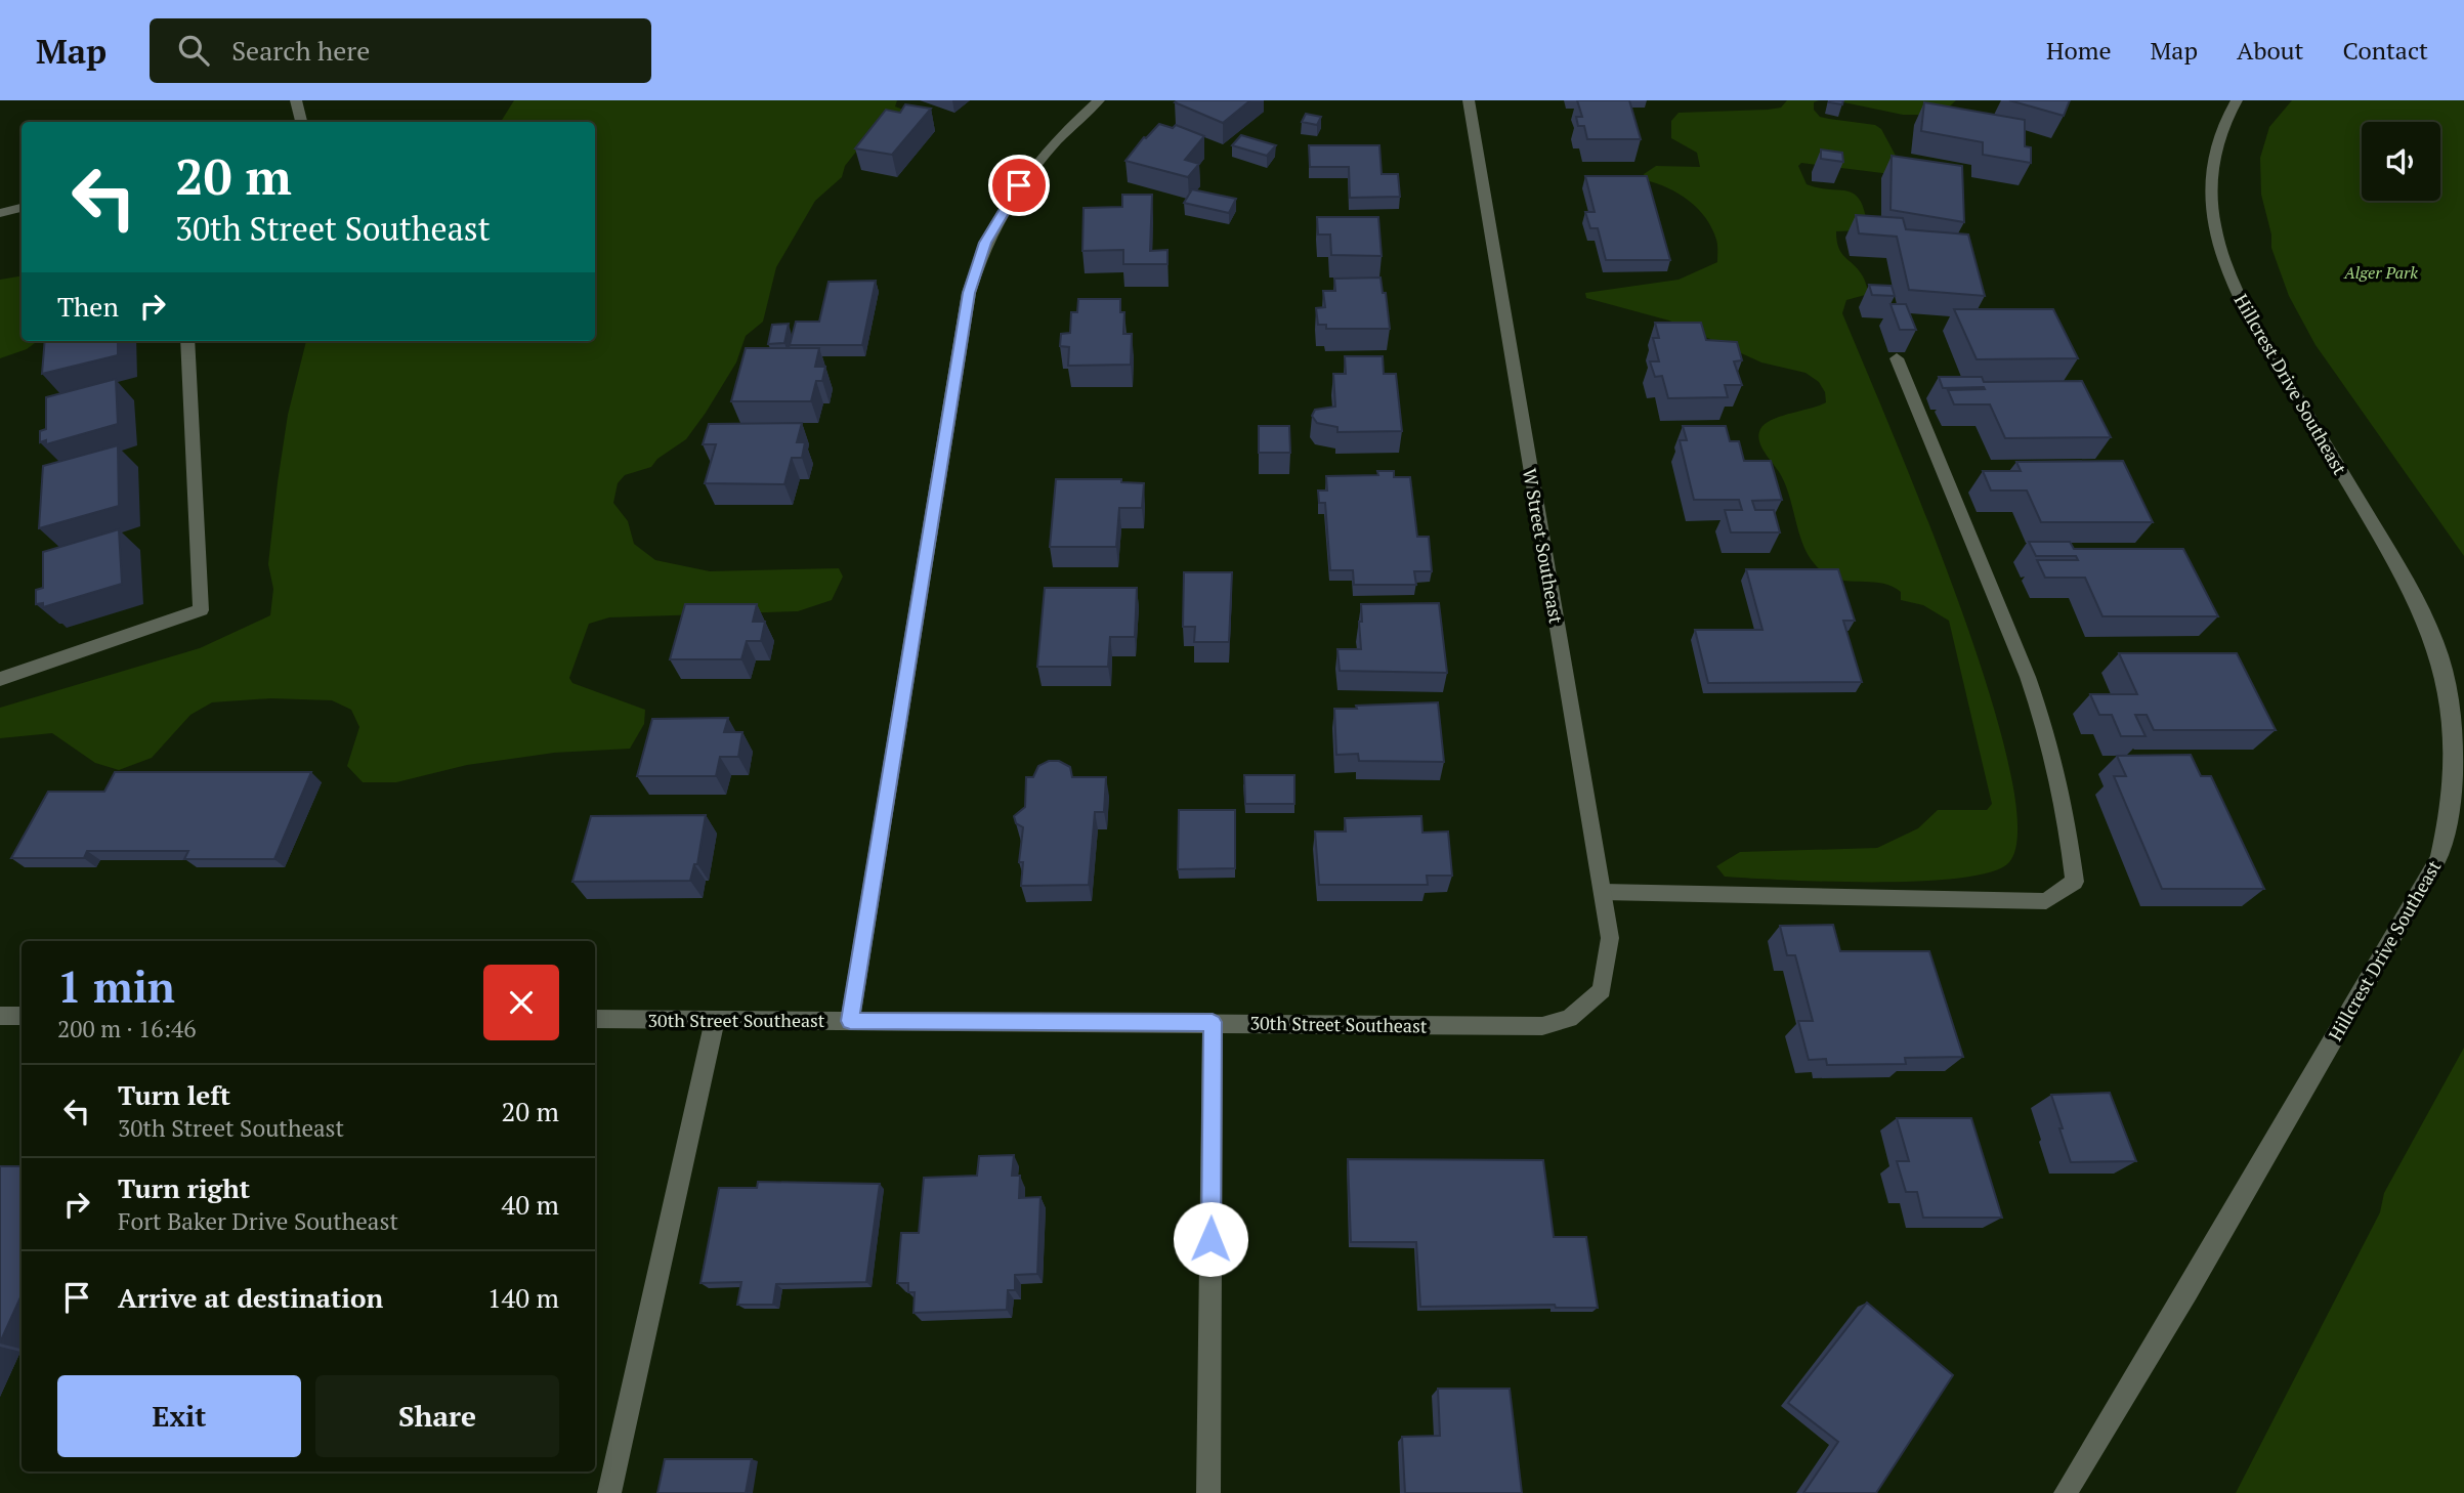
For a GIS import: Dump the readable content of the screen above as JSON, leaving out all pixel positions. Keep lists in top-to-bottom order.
{
  "streets": {
    "street": ["Hillcrest Drive Southeast", "W Street Southeast", "30th Street Southeast"]
  },
  "crossings": [
    ["W Street Southeast", "30th Street Southeast"]
  ],
  "parks": ["Alger Park"],
  "page": {
    "header": "Map",
    "search": "Search here",
    "nav": [
      "Home",
      "Map",
      "About",
      "Contact"
    ],
    "turn": ["20 m", "30th Street Southeast"],
    "then": "Then",
    "heading": ["1 min", "200 m · 16:46"],
    "list": [
      {
        "name": "Turn left",
        "note": "30th Street Southeast",
        "value": "20 m"
      },
      {
        "name": "Turn right",
        "note": "Fort Baker Drive Southeast",
        "value": "40 m"
      },
      {
        "name": "Arrive at destination",
        "value": "140 m"
      }
    ],
    "buttons": ["Exit", "Share"]
  }
}
